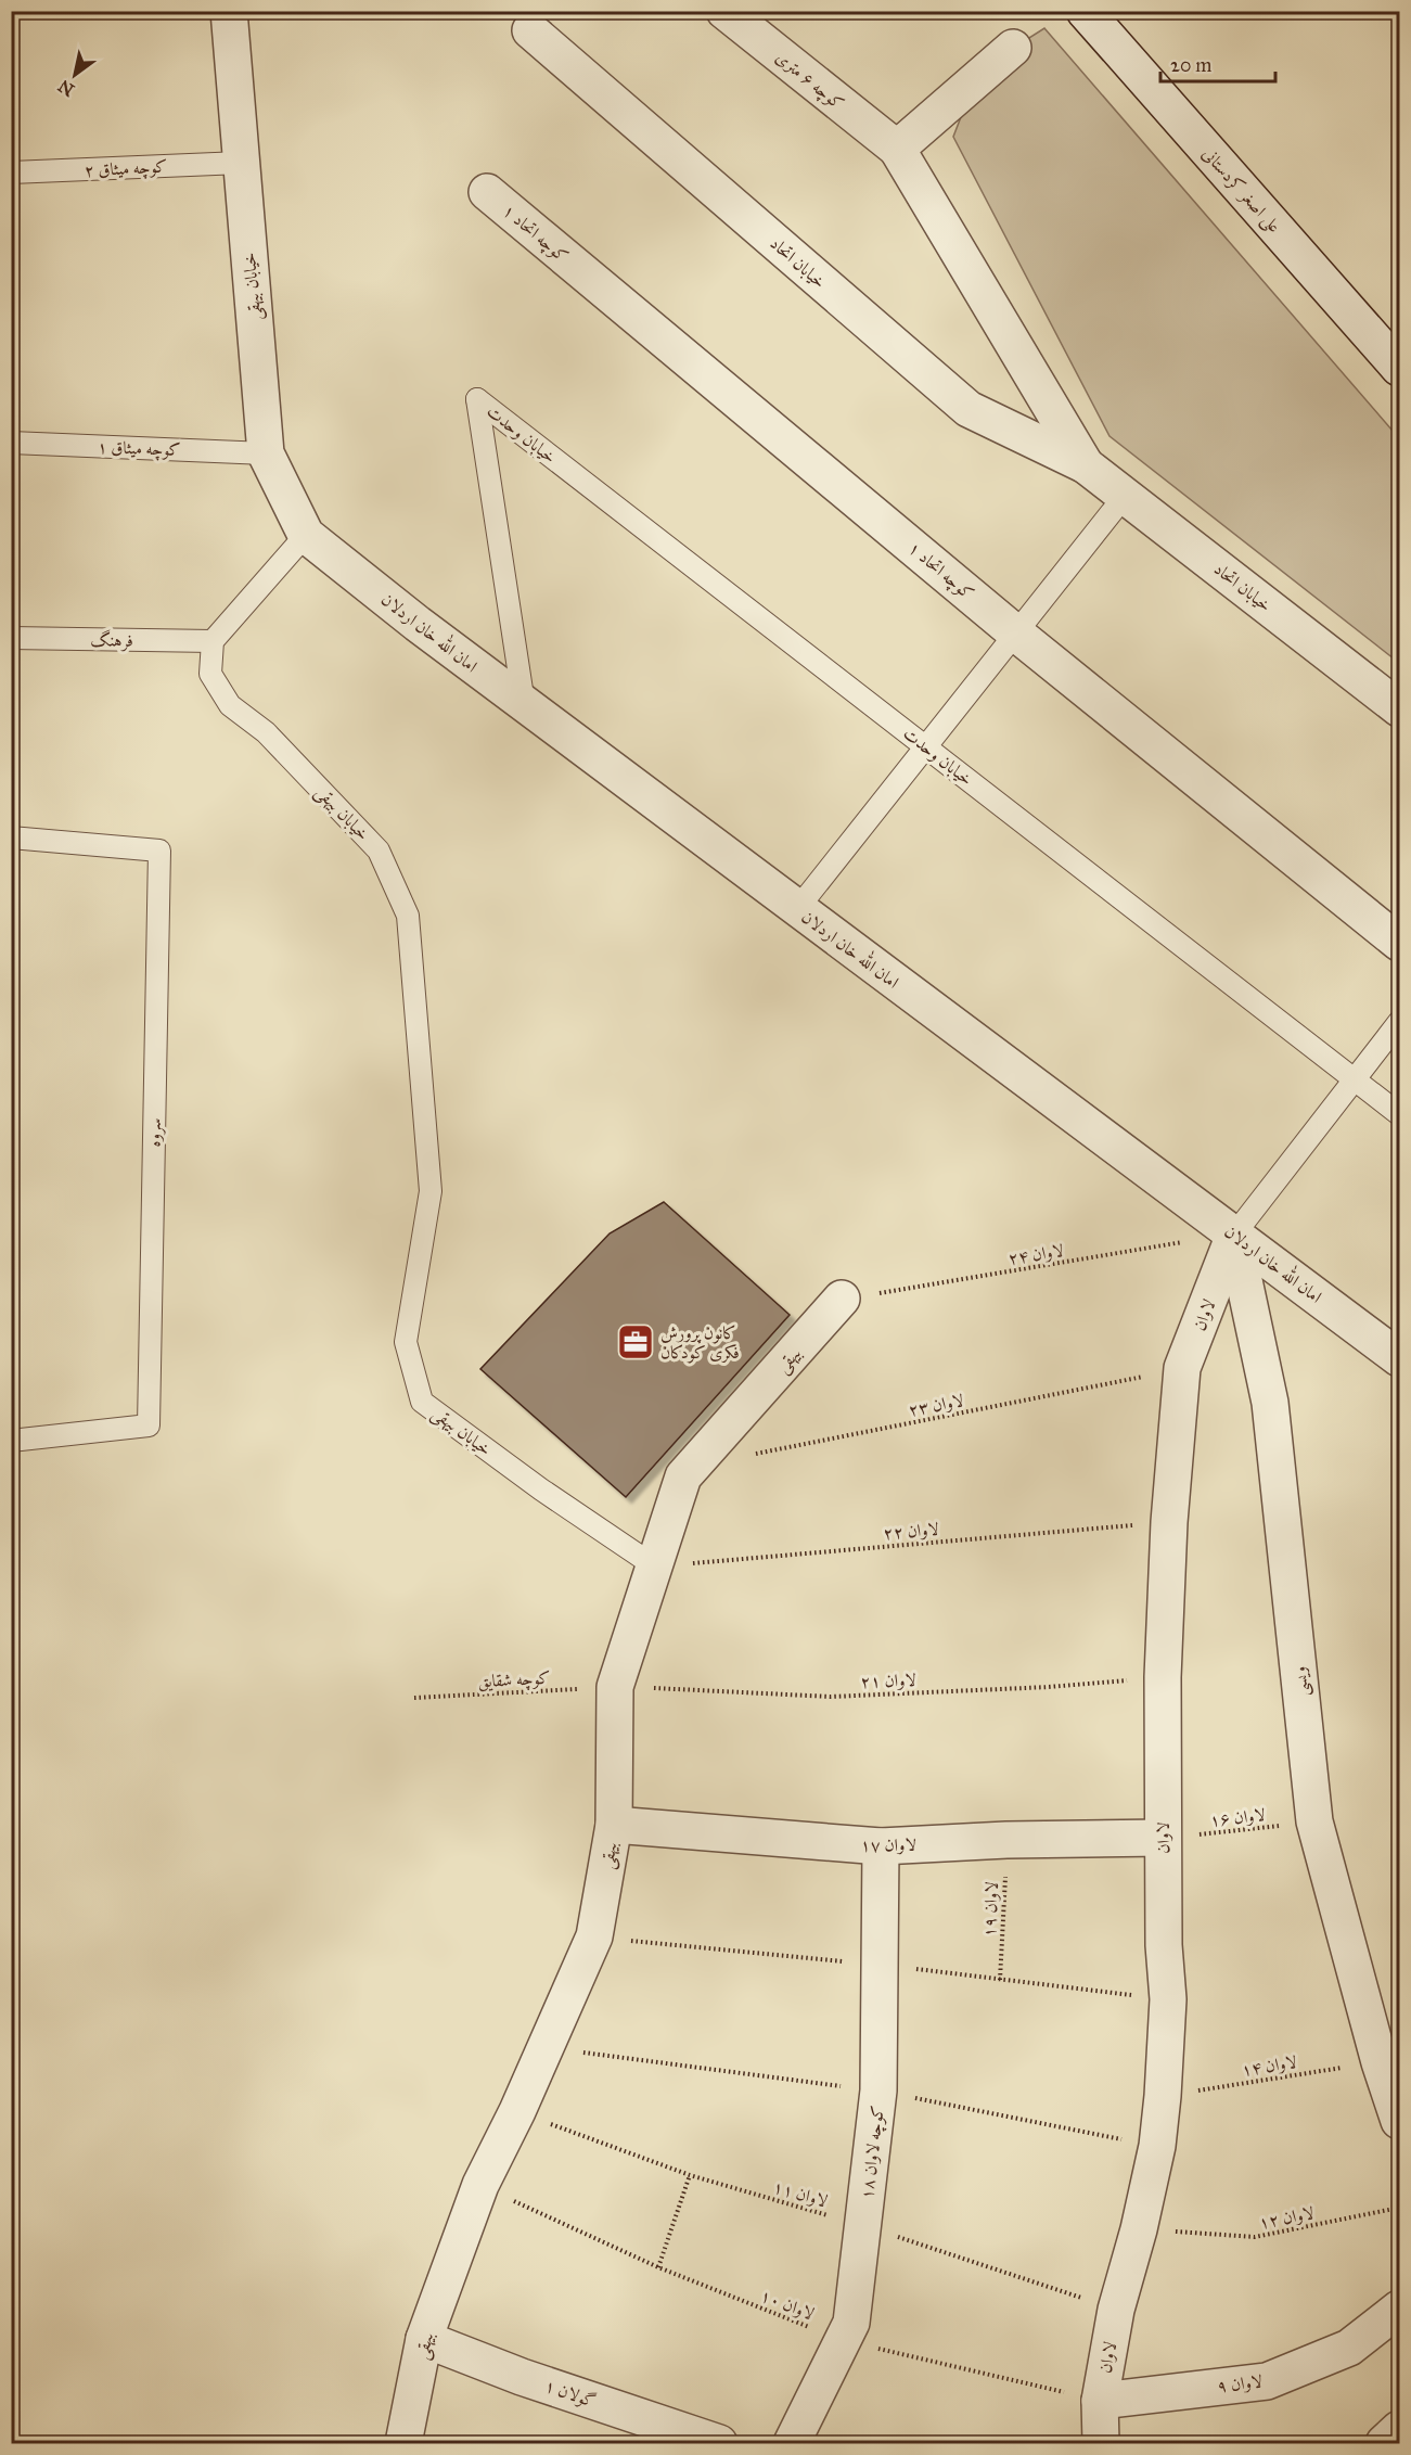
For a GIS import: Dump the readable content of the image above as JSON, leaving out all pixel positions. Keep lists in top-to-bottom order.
{
  "streets": {
    "street": [
      "کوچه ۶ متری",
      "علی اصغر کردستانی",
      "کوچه اتحاد ۱",
      "خیابان اتحاد",
      "خیابان بیهقی",
      "امان الله خان اردلان",
      "لاوان",
      "بیهقی",
      "ویسی",
      "لاوان ۱۷",
      "کوچه لاوان ۱۸",
      "لاوان ۹",
      "گولان ۱"
    ],
    "lane": [
      "کوچه میثاق ۲",
      "خیابان وحدت",
      "کوچه میثاق ۱",
      "فرهنگ",
      "سروه"
    ],
    "path": [
      "لاوان ۲۴",
      "لاوان ۲۳",
      "لاوان ۲۲",
      "کوچه شقایق",
      "لاوان ۲۱",
      "لاوان ۱۶",
      "لاوان ۱۹",
      "لاوان ۱۴",
      "لاوان ۱۱",
      "لاوان ۱۲",
      "لاوان ۱۰"
    ]
  },
  "crossings": [
    ["کوچه ۶ متری", "خیابان اتحاد"],
    ["کوچه میثاق ۲", "خیابان بیهقی"],
    ["خیابان بیهقی", "کوچه میثاق ۱"],
    ["خیابان بیهقی", "امان الله خان اردلان"],
    ["خیابان بیهقی", "فرهنگ"],
    ["خیابان بیهقی", "بیهقی"],
    ["خیابان بیهقی", "لاوان ۲۲"],
    ["خیابان وحدت", "امان الله خان اردلان"],
    ["امان الله خان اردلان", "لاوان ۲۴"],
    ["امان الله خان اردلان", "لاوان"],
    ["امان الله خان اردلان", "ویسی"],
    ["لاوان ۲۴", "لاوان"],
    ["لاوان ۲۴", "بیهقی"],
    ["لاوان ۲۴", "ویسی"],
    ["لاوان", "لاوان ۲۳"],
    ["لاوان", "لاوان ۲۲"],
    ["لاوان", "لاوان ۲۱"],
    ["لاوان", "ویسی"],
    ["لاوان", "لاوان ۱۶"],
    ["لاوان", "لاوان ۱۷"],
    ["لاوان", "لاوان ۱۴"],
    ["لاوان", "لاوان ۱۱"],
    ["لاوان", "لاوان ۱۲"],
    ["لاوان", "لاوان ۱۰"],
    ["لاوان", "لاوان ۹"],
    ["بیهقی", "لاوان ۲۳"],
    ["بیهقی", "لاوان ۲۲"],
    ["بیهقی", "کوچه شقایق"],
    ["بیهقی", "لاوان ۲۱"],
    ["بیهقی", "لاوان ۱۷"],
    ["بیهقی", "لاوان ۱۱"],
    ["بیهقی", "لاوان ۱۰"],
    ["بیهقی", "گولان ۱"],
    ["کوچه شقایق", "لاوان ۲۱"],
    ["ویسی", "لاوان ۱۶"],
    ["ویسی", "لاوان ۱۴"],
    ["لاوان ۱۶", "لاوان ۱۷"],
    ["لاوان ۱۷", "لاوان ۱۹"],
    ["لاوان ۱۷", "کوچه لاوان ۱۸"],
    ["کوچه لاوان ۱۸", "لاوان ۱۱"],
    ["کوچه لاوان ۱۸", "لاوان ۱۰"],
    ["لاوان ۱۰", "لاوان ۹"]
  ],
  "places": {
    "office": ["کانون پرورش فکری کودکان"]
  },
  "scale_bar": "20 m",
  "north": "bottom left"
}
